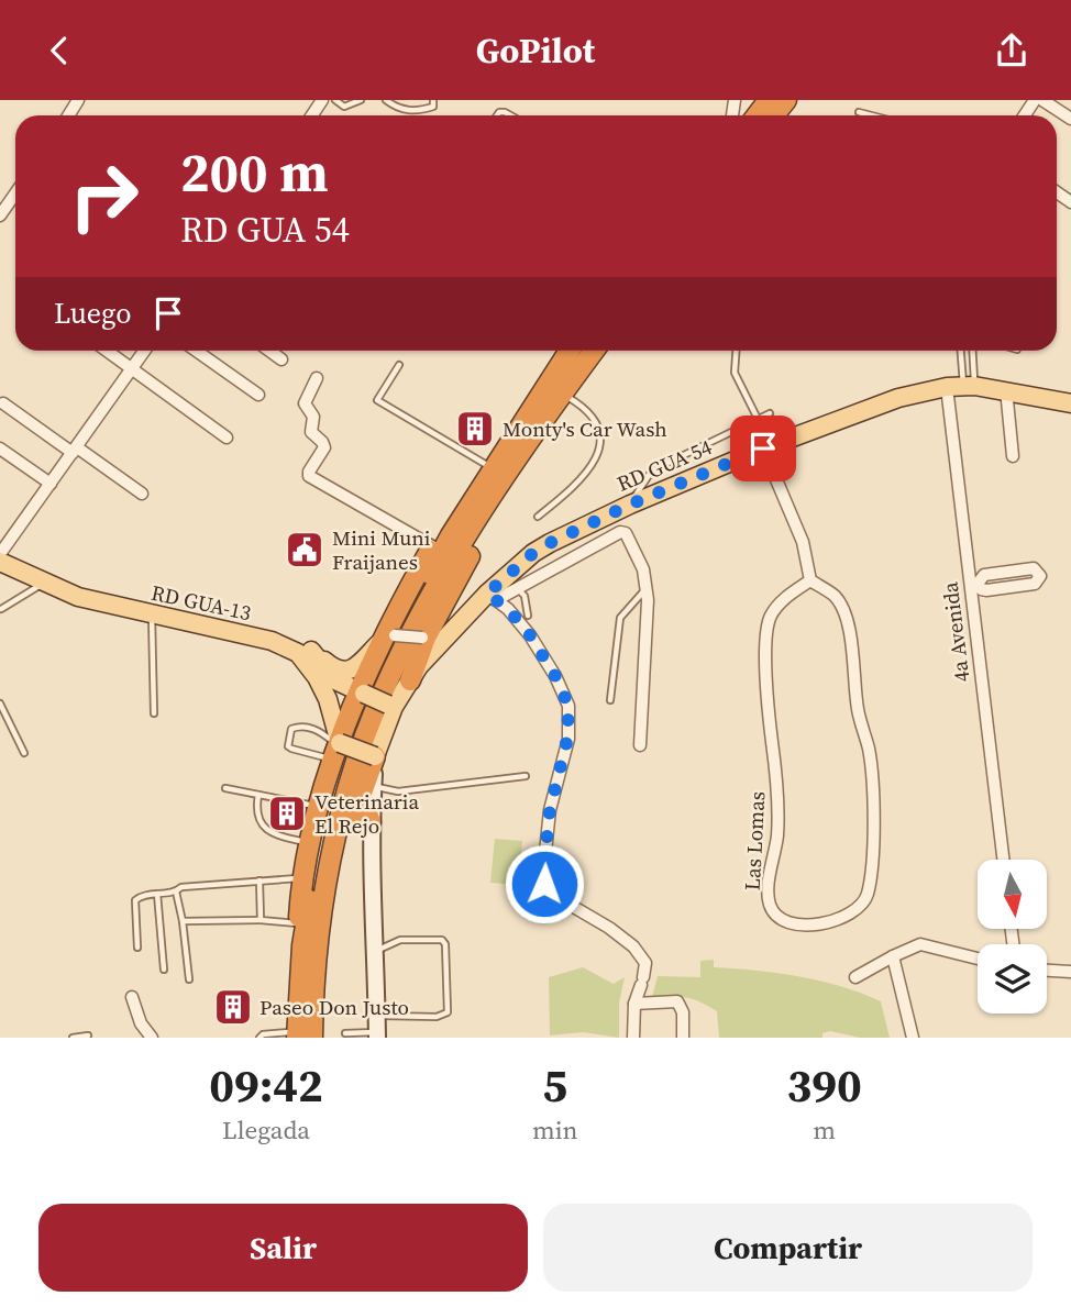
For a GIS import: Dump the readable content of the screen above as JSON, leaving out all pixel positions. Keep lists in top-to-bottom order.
{
  "streets": {
    "main road": ["RD GUA 54", "RD GUA-13"],
    "street": ["4a Avenida", "Las Lomas"]
  },
  "crossings": [
    ["RD GUA 54", "RD GUA-13"],
    ["RD GUA 54", "4a Avenida"]
  ],
  "places": {
    "building": ["Monty's Car Wash", "Veterinaria El Rejo", "Paseo Don Justo"],
    "public building": ["Mini Muni Fraijanes"]
  },
  "north": "bottom",
  "page": {
    "header": "GoPilot",
    "turn": ["200 m", "RD GUA 54"],
    "then": "Luego",
    "eta": [
      "09:42",
      "Llegada",
      "5",
      "min",
      "390",
      "m"
    ],
    "buttons": ["Salir", "Compartir"]
  }
}
